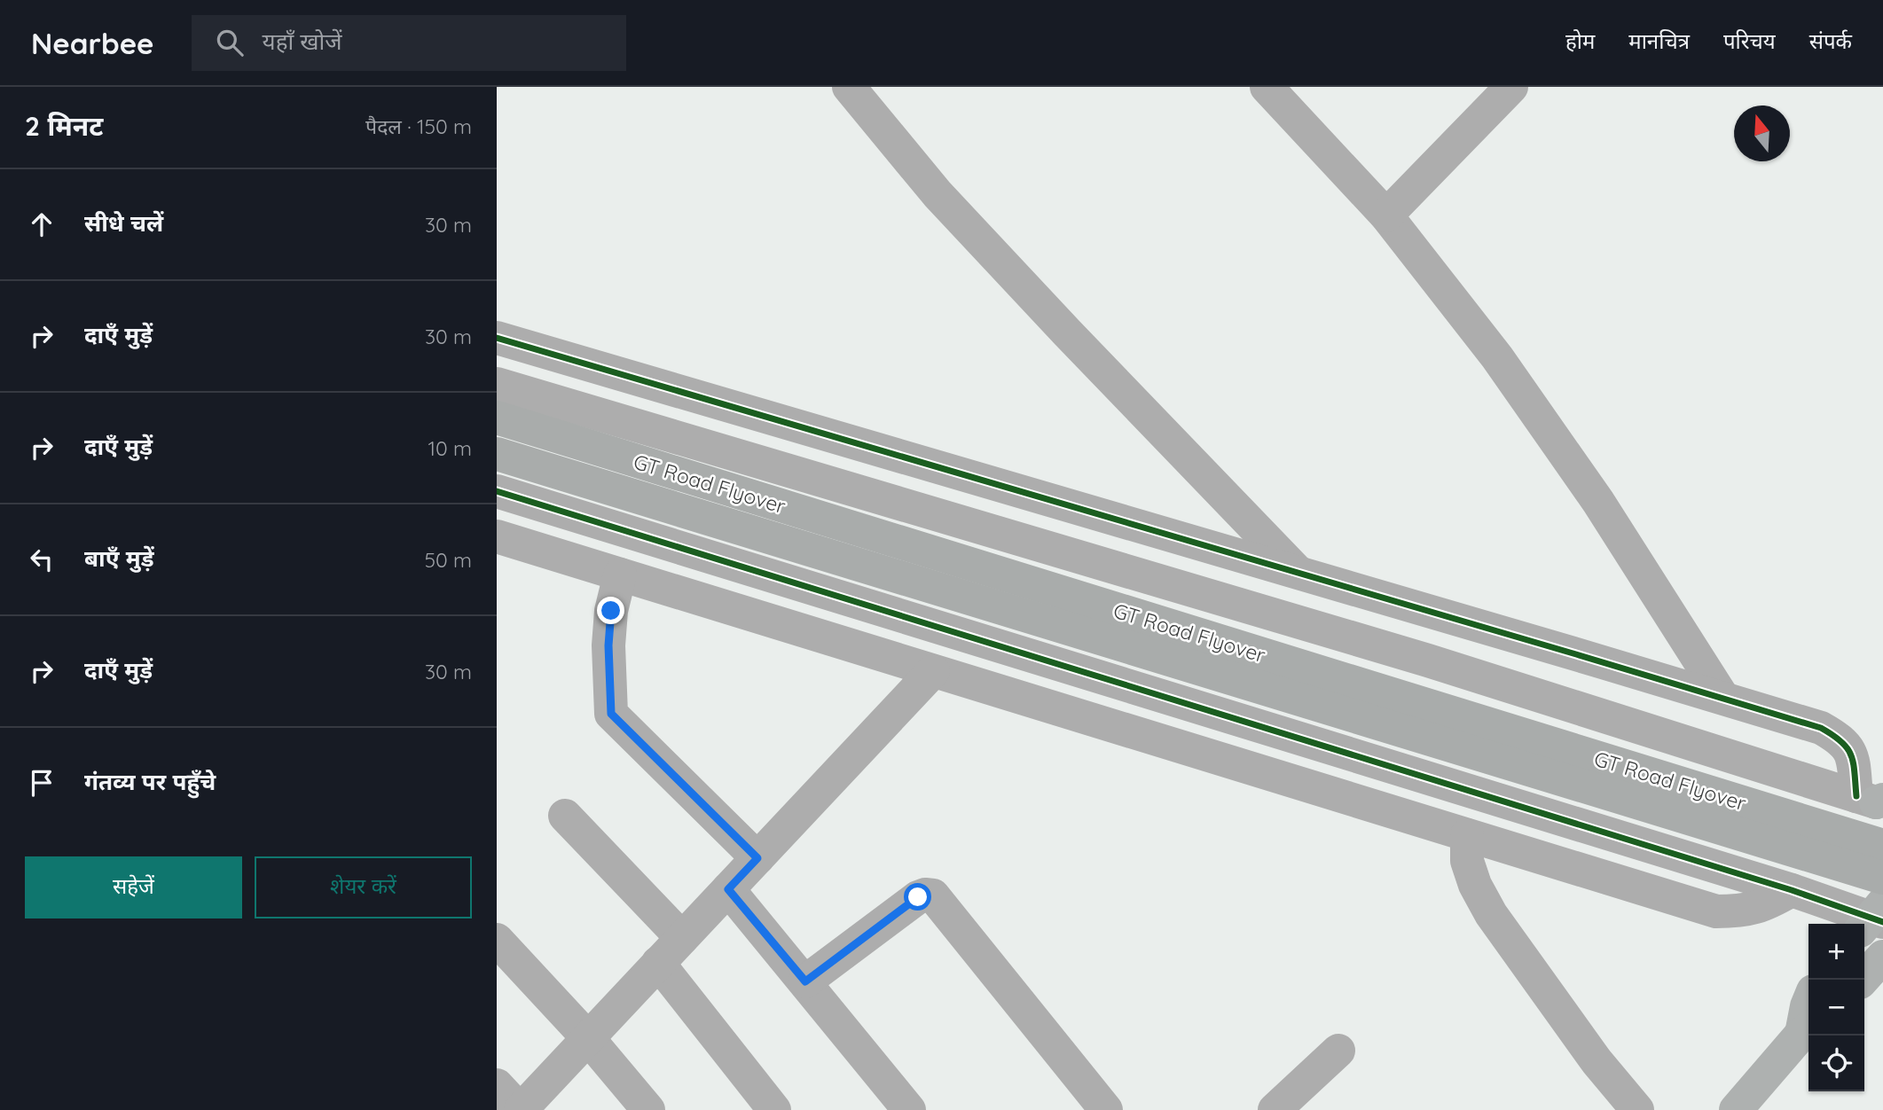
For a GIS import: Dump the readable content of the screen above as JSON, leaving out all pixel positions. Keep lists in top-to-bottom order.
{
  "streets": {
    "highway": ["GT Road Flyover"]
  },
  "north": "top",
  "page": {
    "header": "Nearbee",
    "search": "यहाँ खोजें",
    "nav": [
      "होम",
      "मानचित्र",
      "परिचय",
      "संपर्क"
    ],
    "heading": ["2 मिनट", "पैदल · 150 m"],
    "list": [
      ["सीधे चलें", "30 m"],
      ["दाएँ मुड़ें", "30 m"],
      ["दाएँ मुड़ें", "10 m"],
      ["बाएँ मुड़ें", "50 m"],
      ["दाएँ मुड़ें", "30 m"],
      "गंतव्य पर पहुँचे"
    ],
    "buttons": ["सहेजें", "शेयर करें"],
    "map_buttons": ["+", "−"]
  }
}
